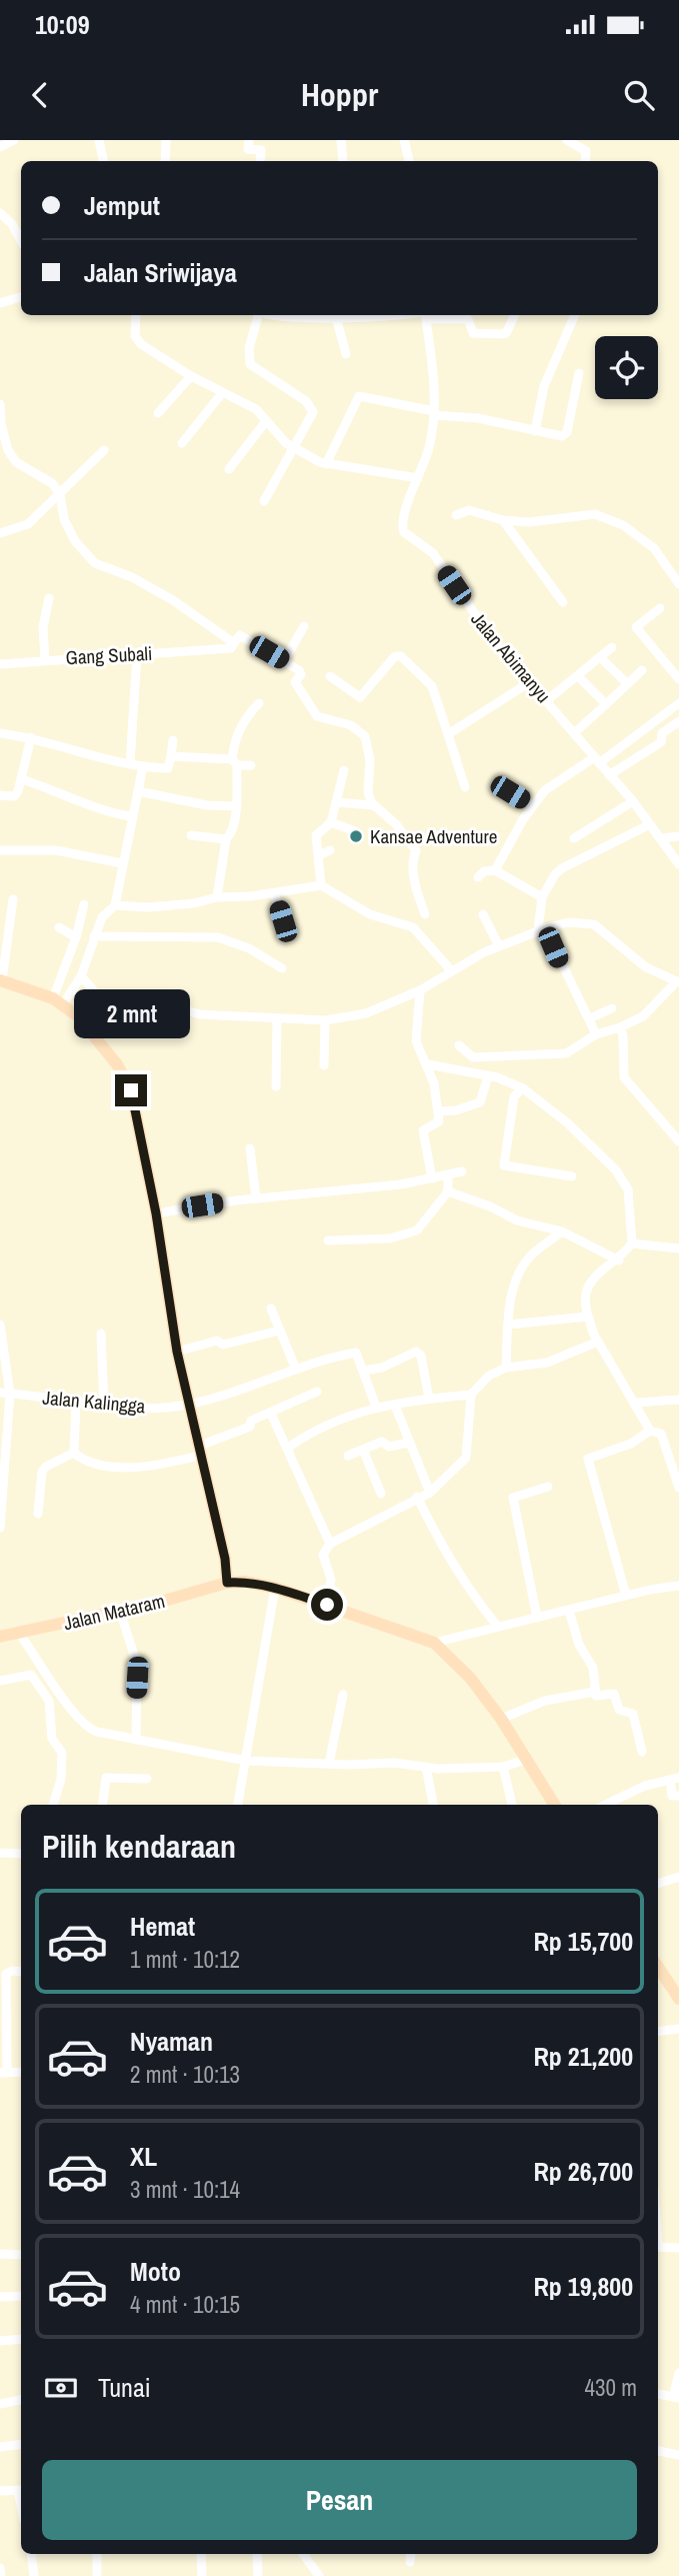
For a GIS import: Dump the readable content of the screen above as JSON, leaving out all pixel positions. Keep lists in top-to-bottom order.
{
  "streets": {
    "street": [
      "Gang Subali",
      "Jalan Abimanyu",
      "Jalan Kalingga",
      "Jalan Mataram"
    ]
  },
  "places": ["Kansae Adventure"],
  "page": {
    "status": "10:09",
    "header": "Hoppr",
    "banner": ["Jemput", "Jalan Sriwijaya"],
    "bubble": "2 mnt",
    "heading": "Pilih kendaraan",
    "list": [
      {
        "name": "Hemat",
        "note": "1 mnt · 10:12",
        "value": "Rp 15,700"
      },
      {
        "name": "Nyaman",
        "note": "2 mnt · 10:13",
        "value": "Rp 21,200"
      },
      {
        "name": "XL",
        "note": "3 mnt · 10:14",
        "value": "Rp 26,700"
      },
      {
        "name": "Moto",
        "note": "4 mnt · 10:15",
        "value": "Rp 19,800"
      }
    ],
    "pay": ["Tunai", "430 m"],
    "buttons": "Pesan"
  }
}
